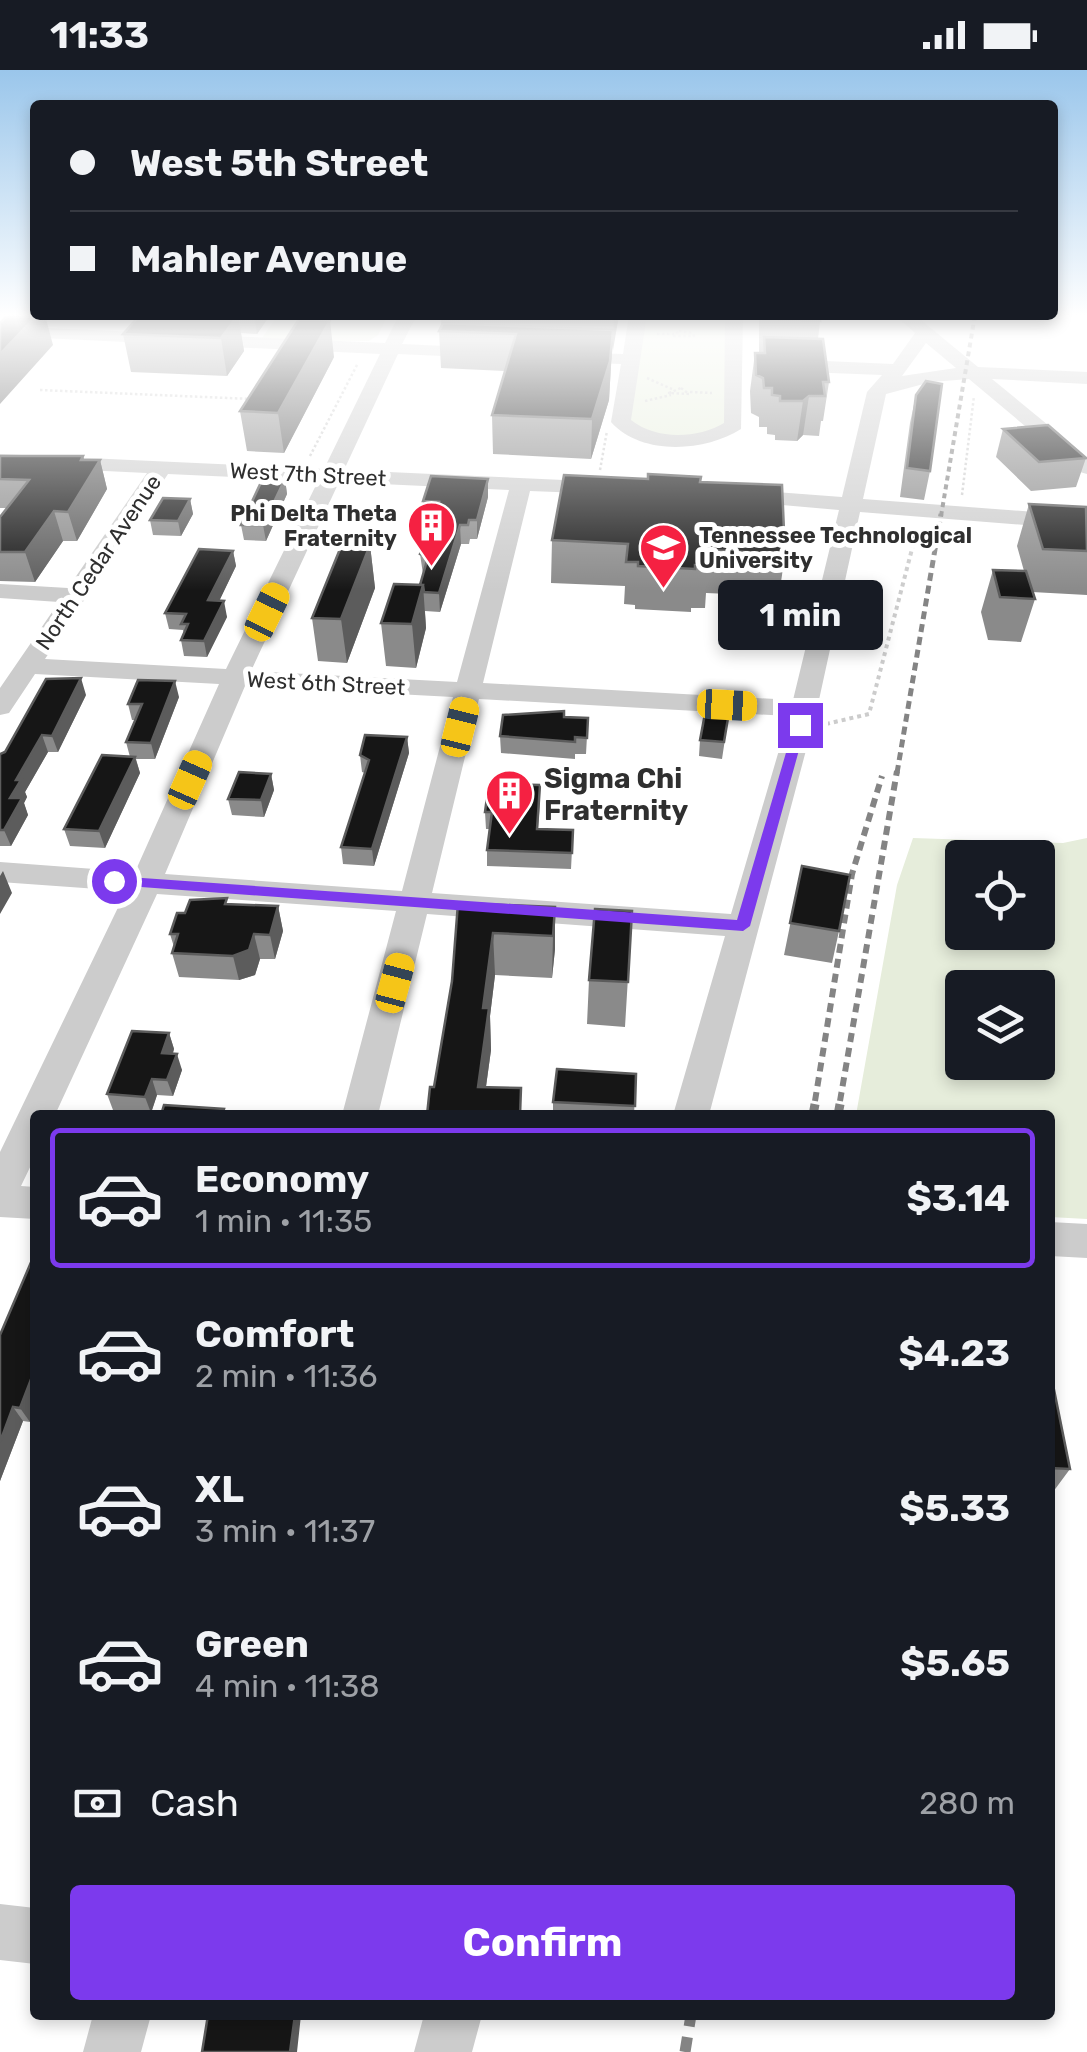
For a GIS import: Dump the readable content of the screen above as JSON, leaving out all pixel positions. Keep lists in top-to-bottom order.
{
  "streets": {
    "street": ["West 7th Street", "North Cedar Avenue", "West 6th Street"]
  },
  "crossings": [
    ["West 7th Street", "North Cedar Avenue"],
    ["North Cedar Avenue", "West 6th Street"]
  ],
  "places": {
    "building": ["Phi Delta Theta Fraternity", "Sigma Chi Fraternity"],
    "school or university": ["Tennessee Technological University"]
  },
  "page": {
    "status": "11:33",
    "banner": ["West 5th Street", "Mahler Avenue"],
    "bubble": "1 min",
    "list": [
      {
        "name": "Economy",
        "note": "1 min · 11:35",
        "value": "$3.14"
      },
      {
        "name": "Comfort",
        "note": "2 min · 11:36",
        "value": "$4.23"
      },
      {
        "name": "XL",
        "note": "3 min · 11:37",
        "value": "$5.33"
      },
      {
        "name": "Green",
        "note": "4 min · 11:38",
        "value": "$5.65"
      }
    ],
    "pay": ["Cash", "280 m"],
    "buttons": "Confirm"
  }
}
